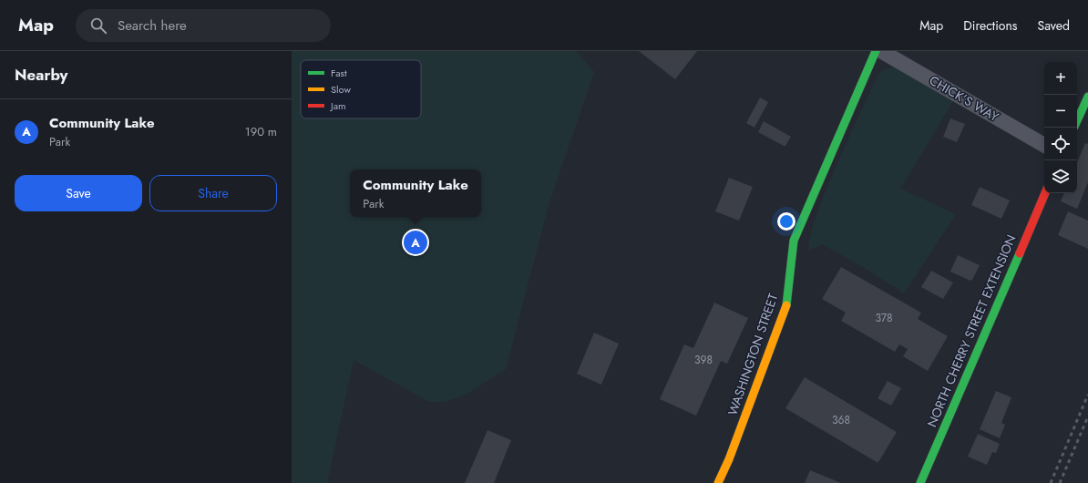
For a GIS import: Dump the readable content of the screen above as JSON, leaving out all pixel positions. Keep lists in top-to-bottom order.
{
  "streets": {
    "street": ["CHICK'S WAY", "NORTH CHERRY STREET EXTENSION", "WASHINGTON STREET"]
  },
  "house_numbers": ["378", "398", "368"],
  "legend": ["Fast", "Slow", "Jam"],
  "page": {
    "header": "Map",
    "search": "Search here",
    "nav": ["Map", "Directions", "Saved"],
    "heading": "Nearby",
    "map_buttons": ["+", "−"],
    "list": [
      {
        "mark": "A",
        "name": "Community Lake",
        "note": "Park",
        "value": "190 m"
      }
    ],
    "buttons": ["Save", "Share"],
    "popup": ["Community Lake", "Park"],
    "pins": "A"
  }
}
